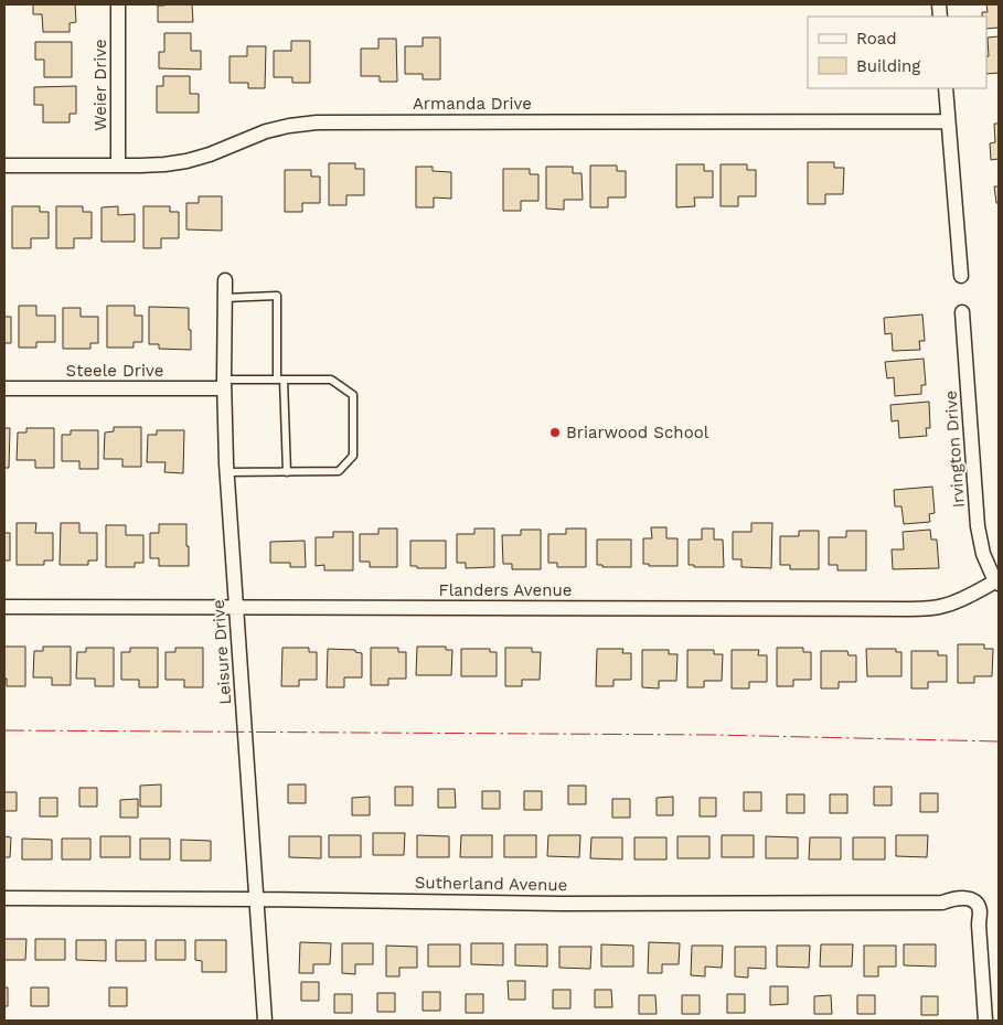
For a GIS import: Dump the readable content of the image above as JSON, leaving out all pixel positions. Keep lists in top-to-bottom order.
{
  "streets": {
    "street": [
      "Weier Drive",
      "Armanda Drive",
      "Steele Drive",
      "Irvington Drive",
      "Flanders Avenue",
      "Leisure Drive",
      "Sutherland Avenue"
    ]
  },
  "crossings": [
    ["Weier Drive", "Armanda Drive"],
    ["Steele Drive", "Leisure Drive"],
    ["Irvington Drive", "Flanders Avenue"],
    ["Flanders Avenue", "Leisure Drive"],
    ["Leisure Drive", "Sutherland Avenue"]
  ],
  "places": ["Briarwood School"],
  "legend": ["Road", "Building"]
}
